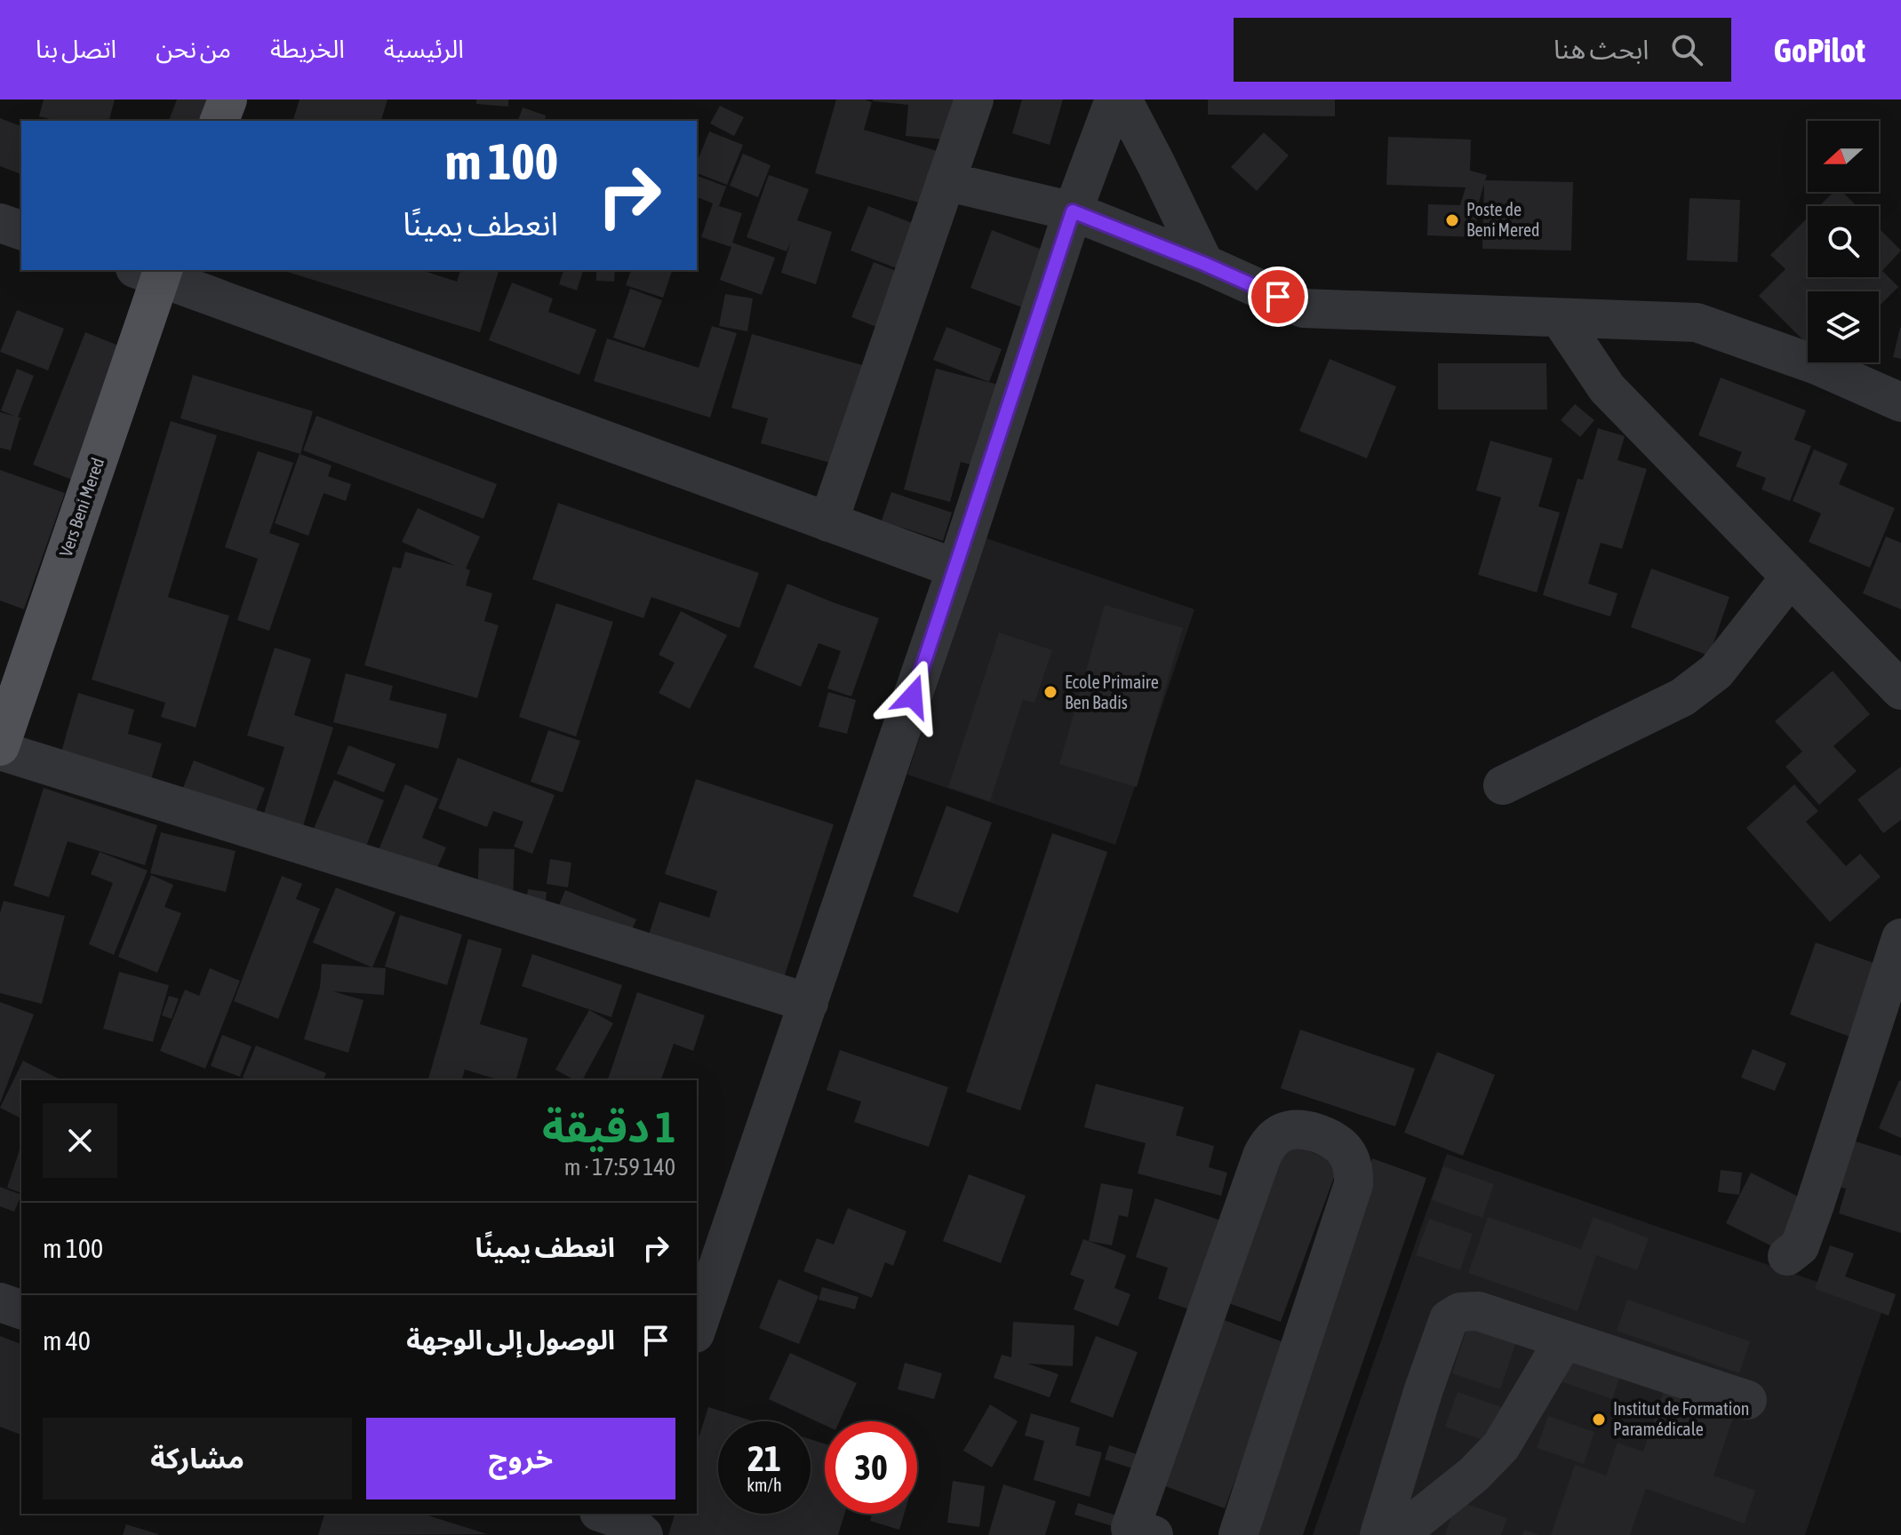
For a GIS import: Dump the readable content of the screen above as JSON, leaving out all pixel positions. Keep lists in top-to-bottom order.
{
  "streets": {
    "main road": ["Vers Beni Mered"]
  },
  "places": ["Poste de Beni Mered", "Ecole Primaire Ben Badis", "Institut de Formation Paramédicale"],
  "north": "left",
  "page": {
    "header": "GoPilot",
    "search": "ابحث هنا",
    "nav": [
      "الرئيسية",
      "الخريطة",
      "من نحن",
      "اتصل بنا"
    ],
    "turn": ["100 m", "انعطف يمينًا"],
    "heading": ["1 دقيقة", "140 m · 17:59"],
    "list": [
      {
        "name": "انعطف يمينًا",
        "value": "100 m"
      },
      {
        "name": "الوصول إلى الوجهة",
        "value": "40 m"
      }
    ],
    "buttons": ["خروج", "مشاركة"],
    "speed": "21 km/h",
    "limit": "30"
  }
}
